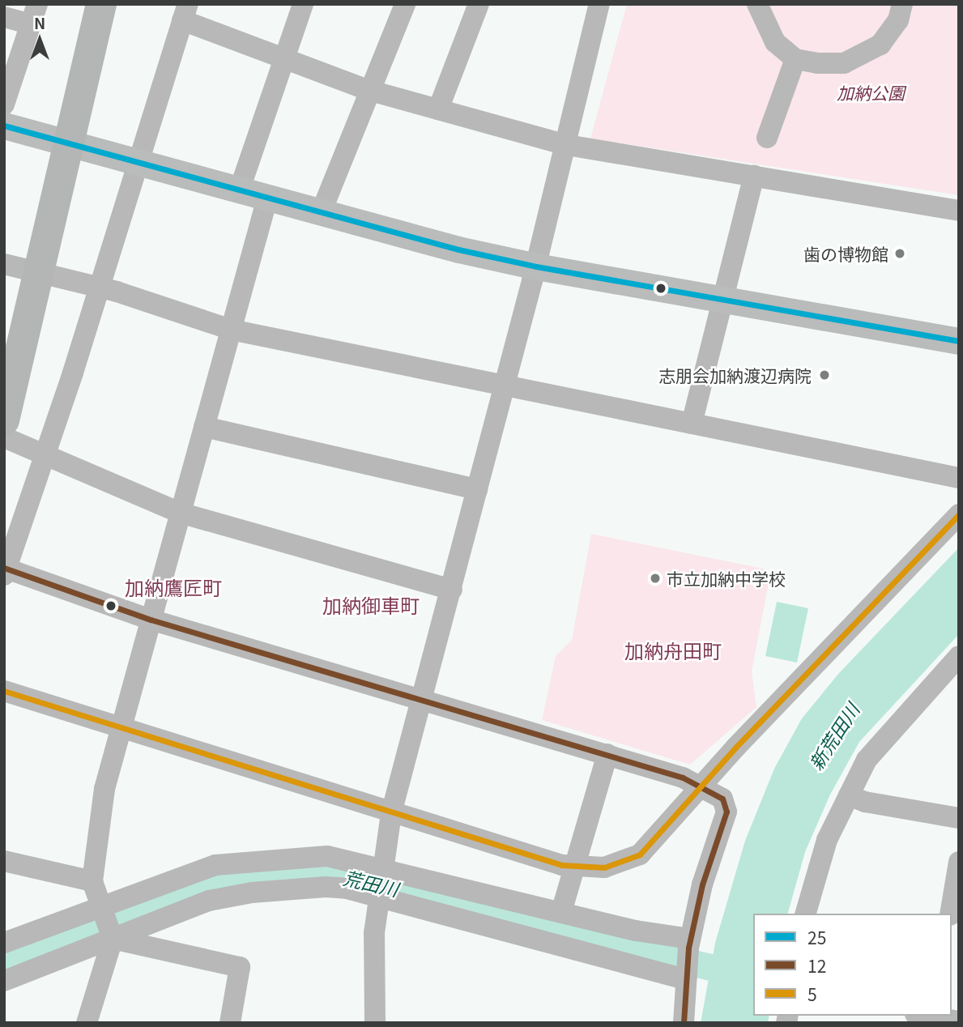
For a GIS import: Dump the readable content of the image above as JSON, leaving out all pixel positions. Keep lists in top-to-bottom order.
{
  "districts": ["加納鷹匠町", "加納御車町", "加納舟田町"],
  "water": ["新荒田川", "荒田川"],
  "parks": ["加納公園"],
  "places": ["歯の博物館", "志朋会加納渡辺病院", "市立加納中学校"],
  "lines": ["transit line 25", "transit line 5", "transit line 12"],
  "legend": ["25", "12", "5"],
  "north": "top"
}
